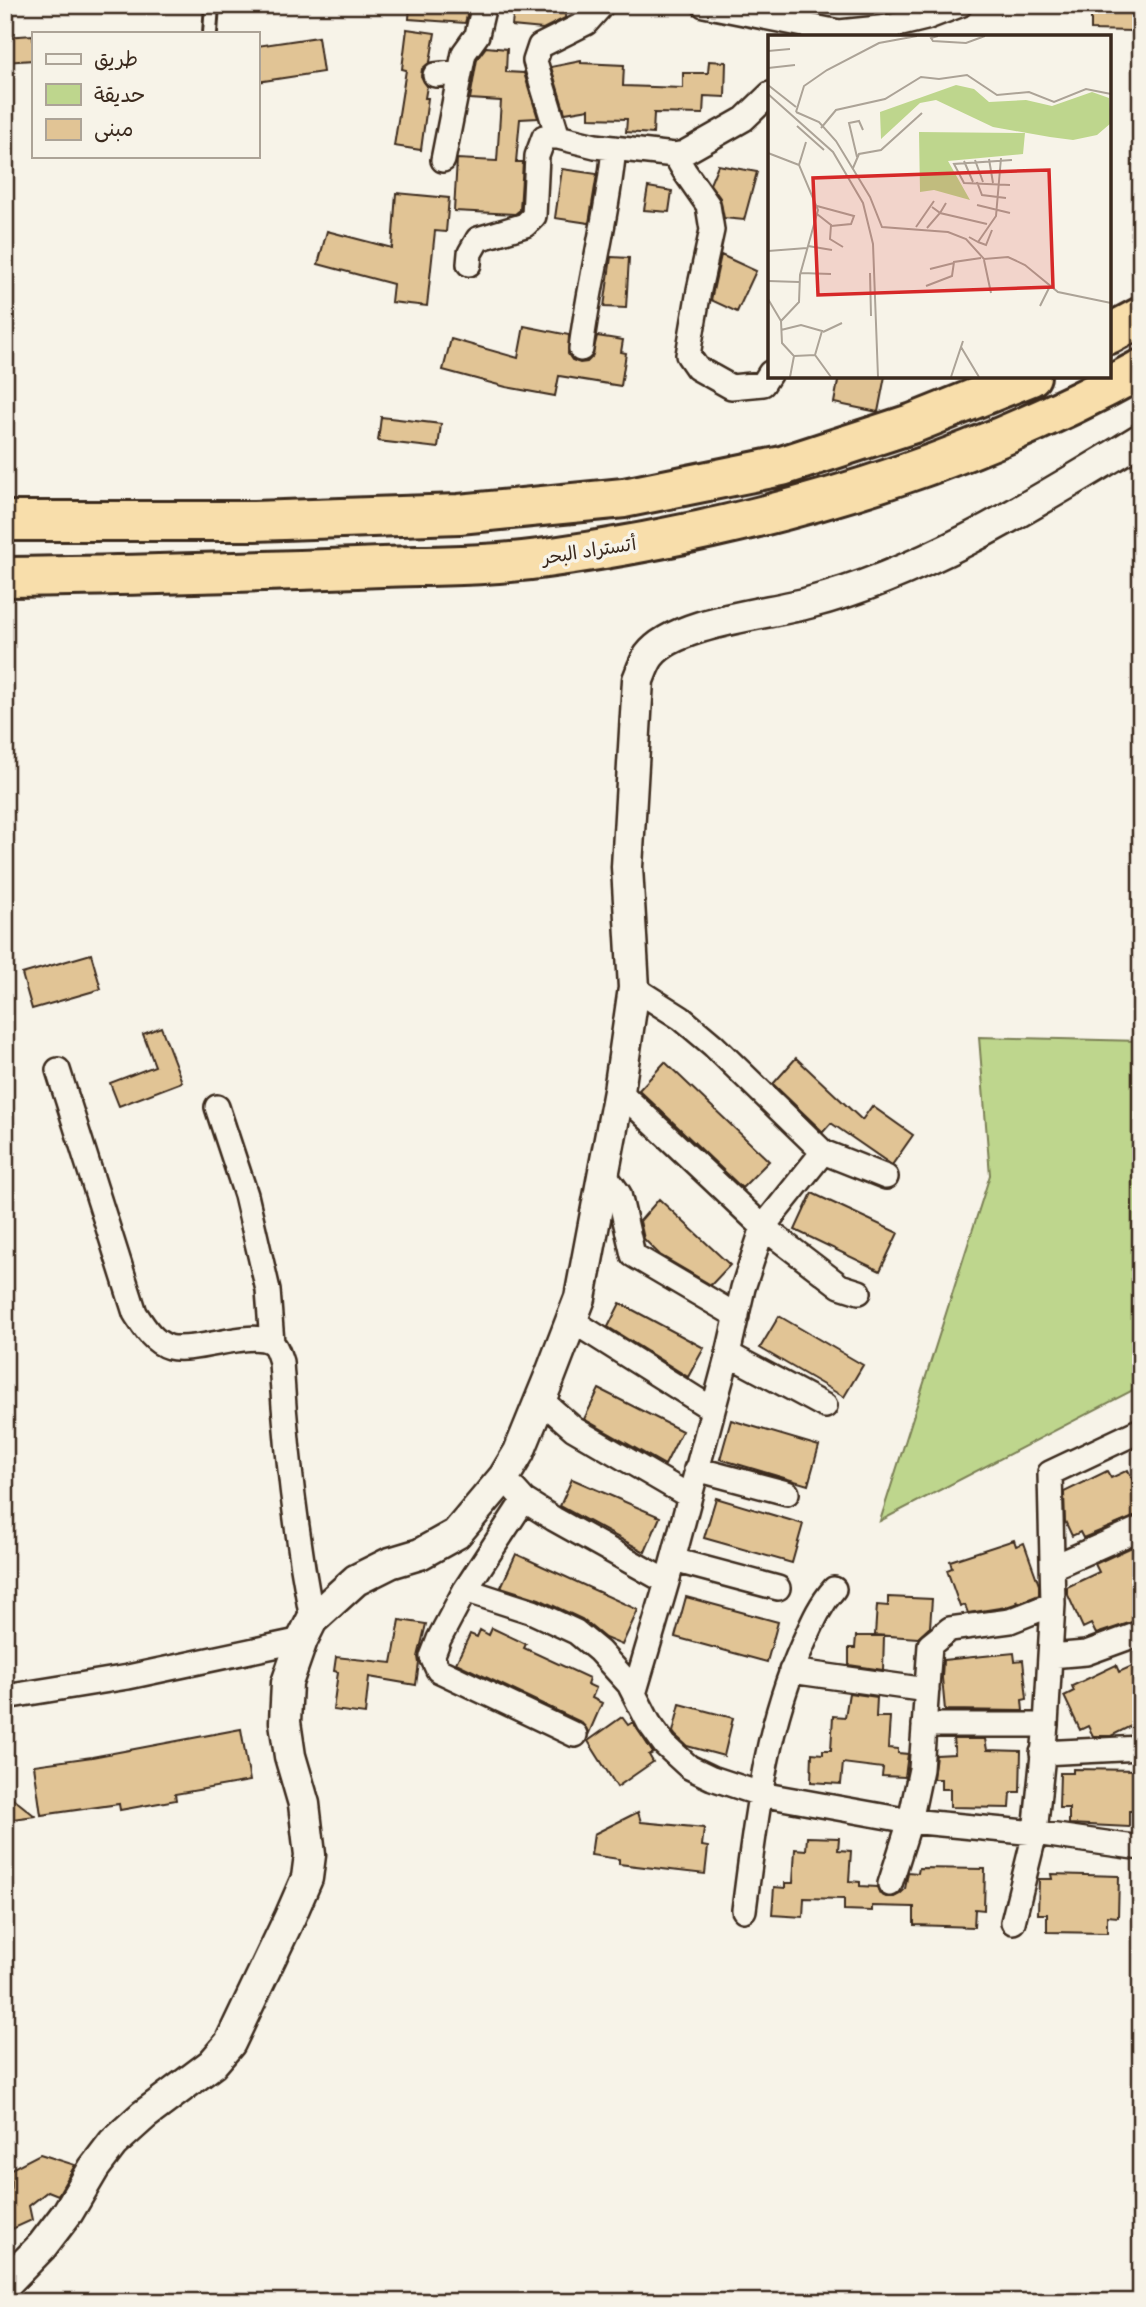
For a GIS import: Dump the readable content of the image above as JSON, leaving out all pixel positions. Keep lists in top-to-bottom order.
{
  "streets": {
    "highway": ["أتستراد البحر"]
  },
  "legend": ["طريق", "حديقة", "مبنى"]
}
